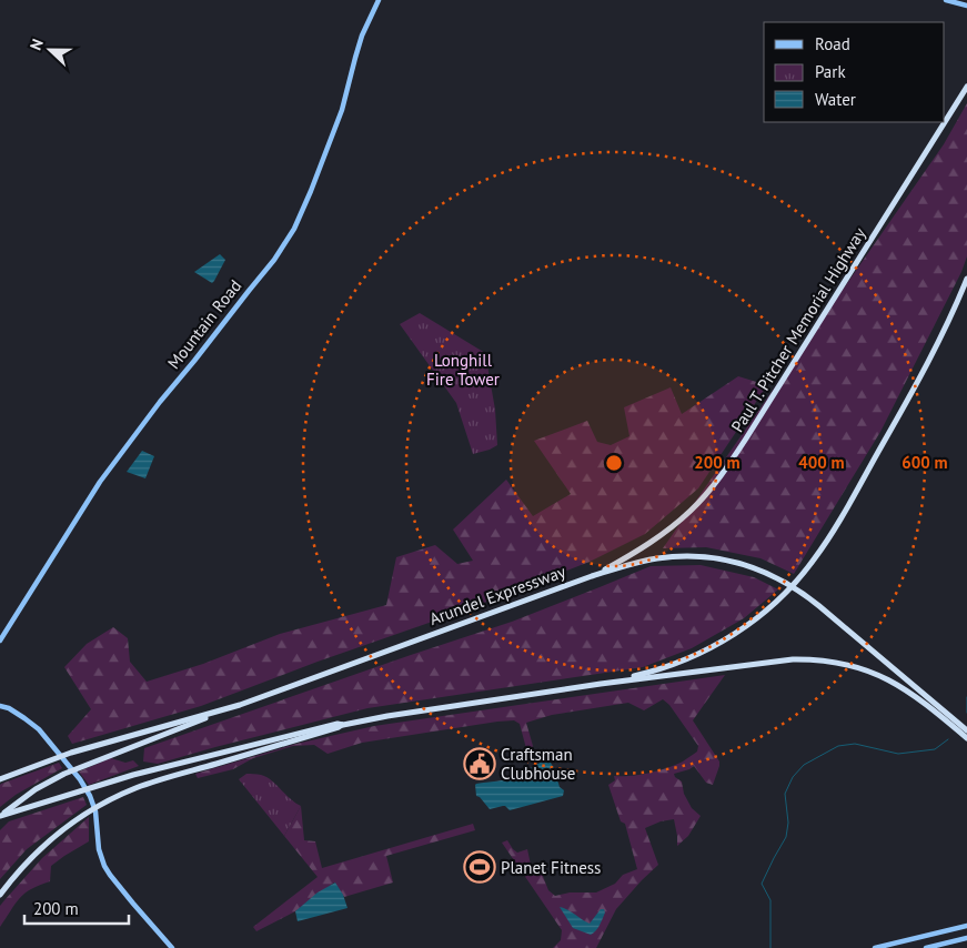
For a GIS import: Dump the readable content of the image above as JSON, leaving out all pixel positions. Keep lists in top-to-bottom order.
{
  "streets": {
    "highway": ["Paul T. Pitcher Memorial Highway", "Arundel Expressway"],
    "main road": ["Mountain Road"]
  },
  "crossings": [
    ["Paul T. Pitcher Memorial Highway", "Arundel Expressway"]
  ],
  "parks": ["Longhill Fire Tower"],
  "places": {
    "public building": ["Craftsman Clubhouse"],
    "sports": ["Planet Fitness"]
  },
  "legend": ["Road", "Park", "Water"],
  "scale_bar": "200 m",
  "north": "left",
  "rings": ["200 m", "400 m", "600 m"]
}
